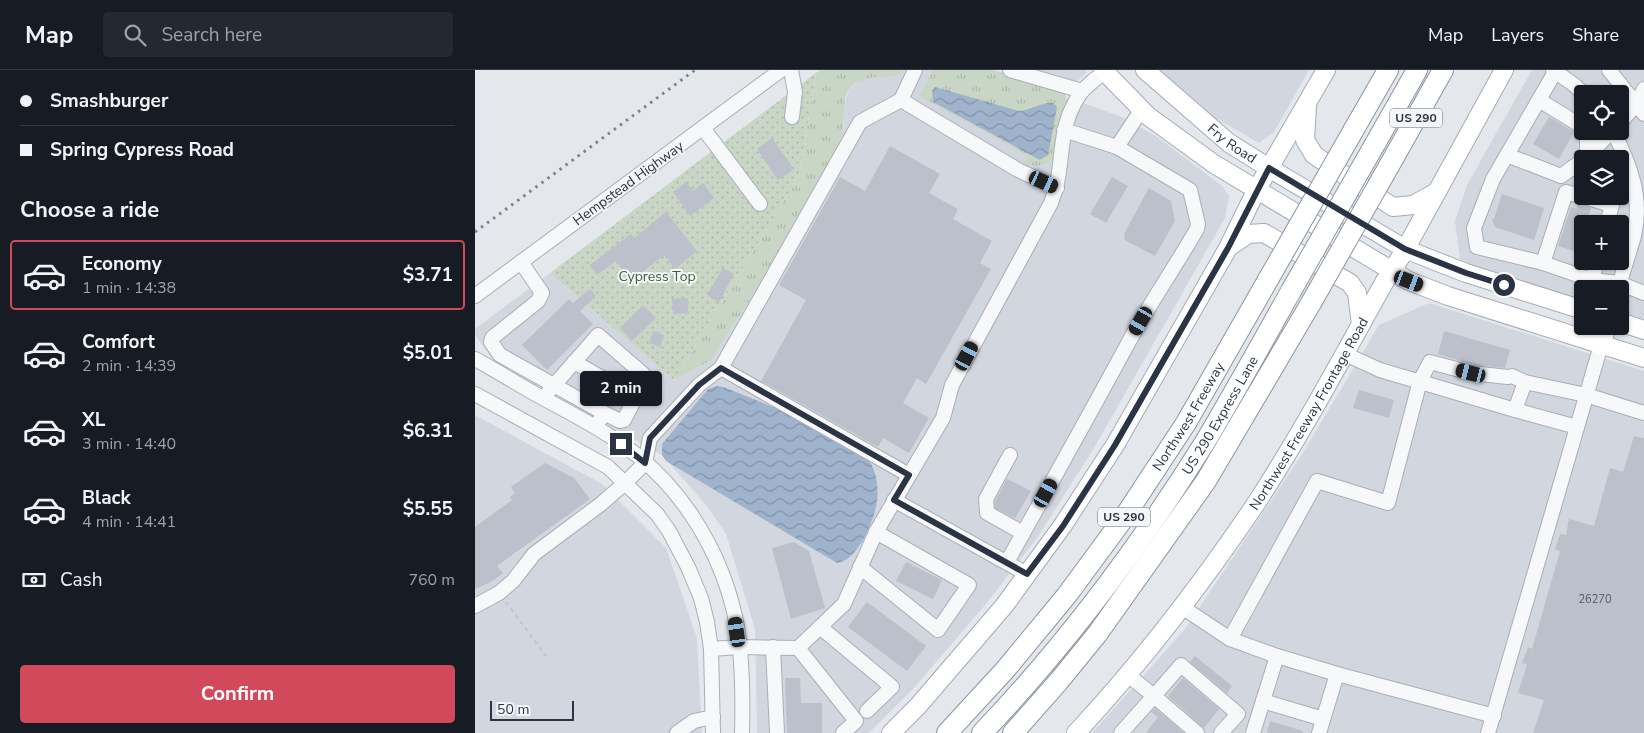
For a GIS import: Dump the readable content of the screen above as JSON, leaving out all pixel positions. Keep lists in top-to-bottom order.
{
  "streets": {
    "highway": ["US 290", "US 290 Express Lane", "Northwest Freeway"],
    "main road": ["Fry Road", "Northwest Freeway Frontage Road"],
    "street": ["Hempstead Highway"]
  },
  "crossings": [
    ["Fry Road", "Northwest Freeway Frontage Road"]
  ],
  "parks": ["Cypress Top"],
  "house_numbers": ["26270"],
  "scale_bar": "50 m",
  "page": {
    "header": "Map",
    "search": "Search here",
    "nav": ["Map", "Layers", "Share"],
    "banner": ["Smashburger", "Spring Cypress Road"],
    "map_buttons": ["+", "−"],
    "heading": "Choose a ride",
    "list": [
      {
        "name": "Economy",
        "note": "1 min · 14:38",
        "value": "$3.71"
      },
      {
        "name": "Comfort",
        "note": "2 min · 14:39",
        "value": "$5.01"
      },
      {
        "name": "XL",
        "note": "3 min · 14:40",
        "value": "$6.31"
      },
      {
        "name": "Black",
        "note": "4 min · 14:41",
        "value": "$5.55"
      }
    ],
    "bubble": "2 min",
    "pay": ["Cash", "760 m"],
    "buttons": "Confirm",
    "scale": "50 m"
  }
}
